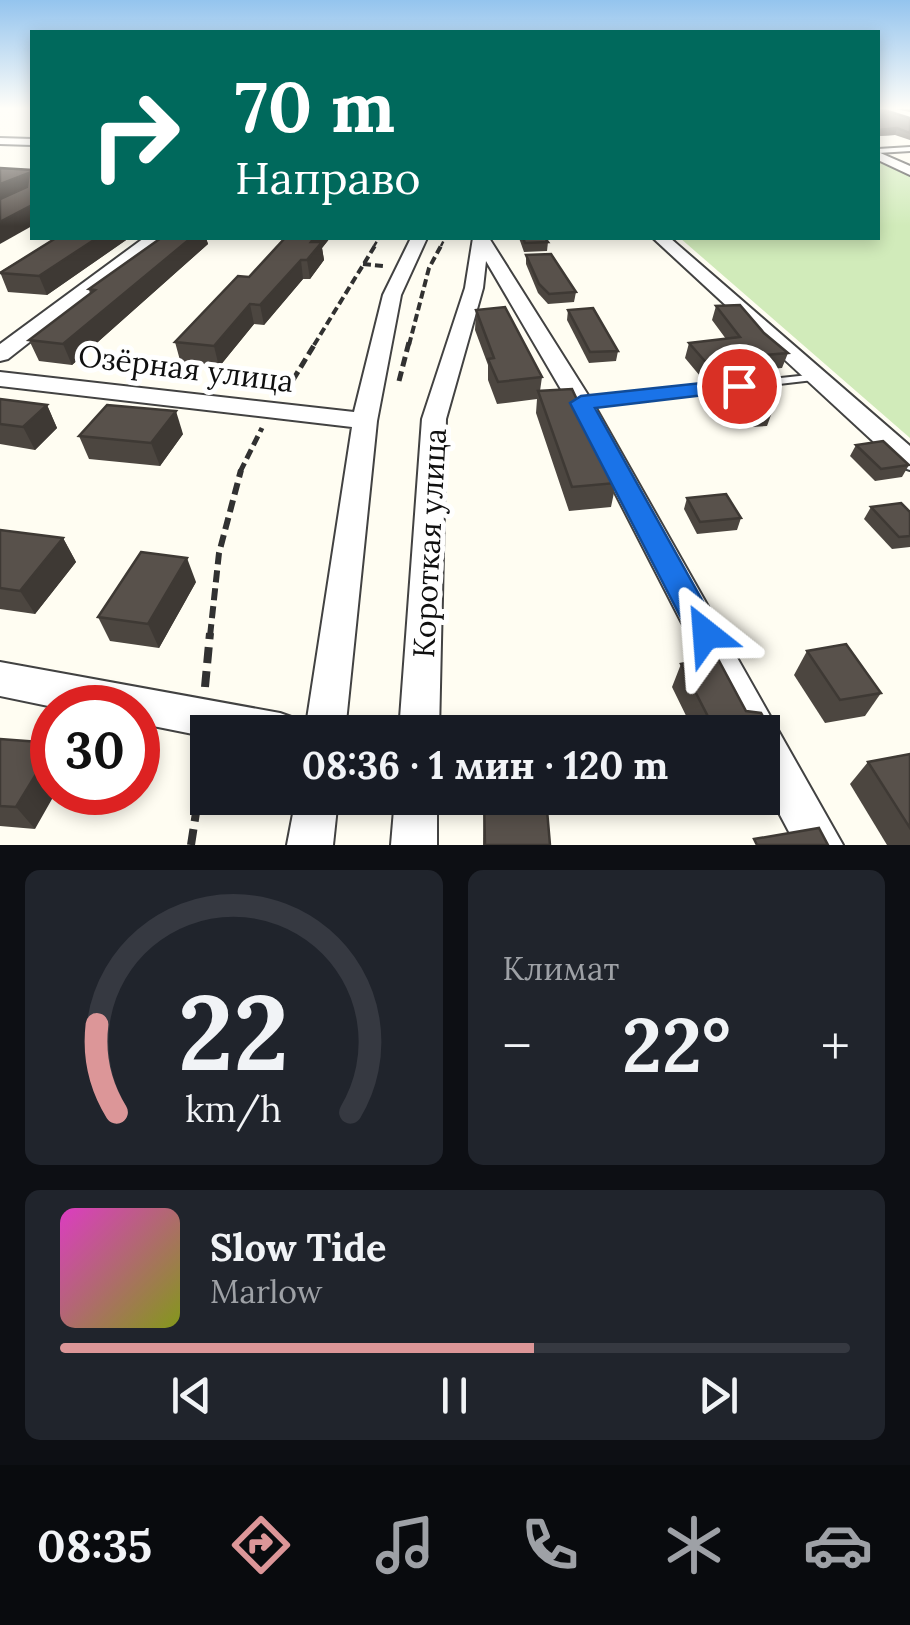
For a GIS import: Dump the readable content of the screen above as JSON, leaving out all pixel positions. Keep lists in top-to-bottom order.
{
  "streets": {
    "street": ["Озёрная улица", "Короткая улица"]
  },
  "page": {
    "turn": ["70 m", "Направо"],
    "limit": "30",
    "trip": "08:36 · 1 мин · 120 m",
    "tile": "Климат",
    "heat": ["−", "22°", "+"],
    "song": ["Slow Tide", "Marlow"],
    "tabs": "08:35",
    "gauge": ["22", "km/h"]
  }
}
